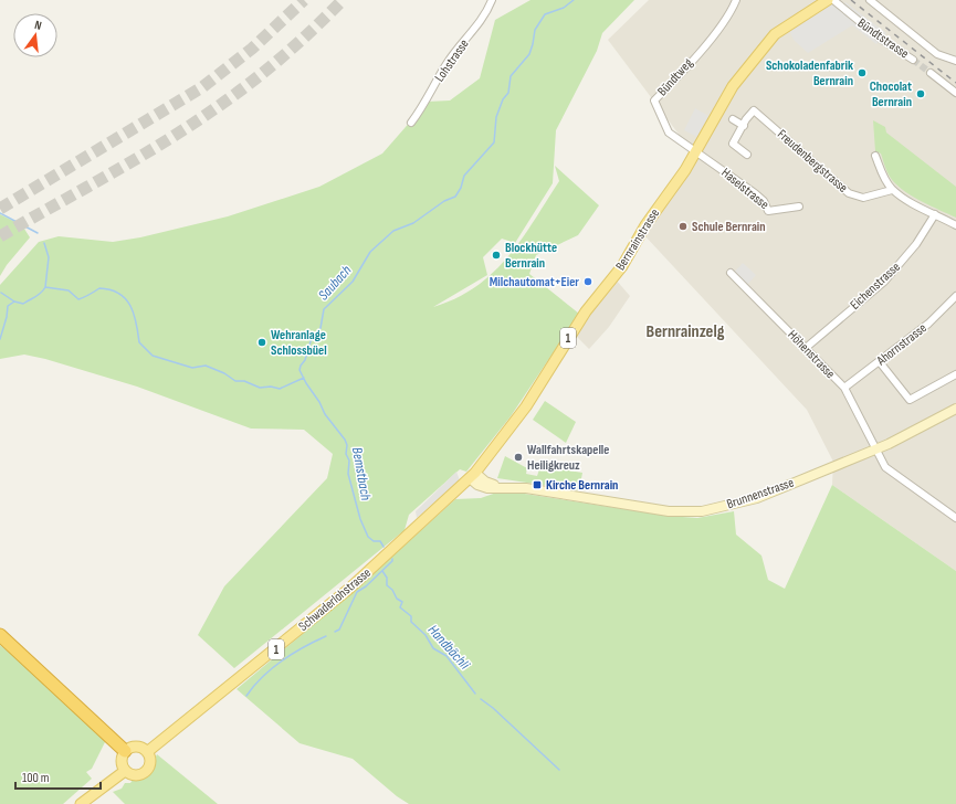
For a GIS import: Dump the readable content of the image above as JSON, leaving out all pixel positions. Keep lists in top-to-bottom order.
{
  "streets": {
    "main road": [
      "Bernrainstrasse",
      "1",
      "Brunnenstrasse",
      "Schwaderlohstrasse"
    ],
    "street": [
      "Bündtstrasse",
      "Lohstrasse",
      "Bündtweg",
      "Freudenbergstrasse",
      "Haselstrasse",
      "Eichenstrasse",
      "Ahornstrasse",
      "Höhenstrasse"
    ]
  },
  "crossings": [
    ["Bündtweg", "Haselstrasse"],
    ["Bündtweg", "Bernrainstrasse"],
    ["Haselstrasse", "Bernrainstrasse"],
    ["Bernrainstrasse", "Brunnenstrasse"],
    ["Bernrainstrasse", "Schwaderlohstrasse"],
    ["Eichenstrasse", "Höhenstrasse"],
    ["Ahornstrasse", "Höhenstrasse"],
    ["Höhenstrasse", "Brunnenstrasse"]
  ],
  "districts": ["Bernrainzelg"],
  "water": ["Saubach", "Bemstbach", "Handbächli"],
  "places": {
    "other": [
      "Schokoladenfabrik Bernrain",
      "Chocolat Bernrain",
      "Schule Bernrain",
      "Blockhütte Bernrain",
      "Milchautomat+Eier",
      "Wehranlage Schlossbüel",
      "Wallfahrtskapelle Heiligkreuz"
    ],
    "transit": ["Kirche Bernrain"]
  },
  "scale_bar": "100 m",
  "north": "top"
}
